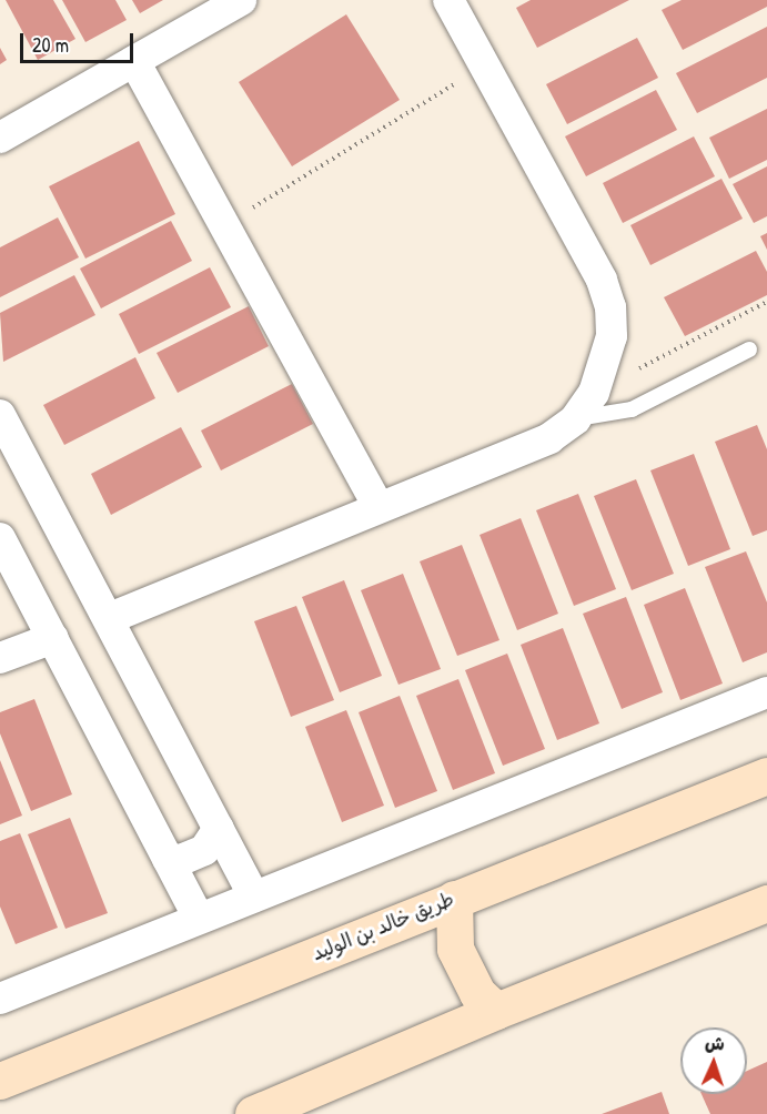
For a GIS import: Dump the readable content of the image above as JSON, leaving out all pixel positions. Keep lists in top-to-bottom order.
{
  "streets": {
    "street": ["طريق خالد بن الوليد"]
  },
  "scale_bar": "20 m",
  "north": "top"
}
